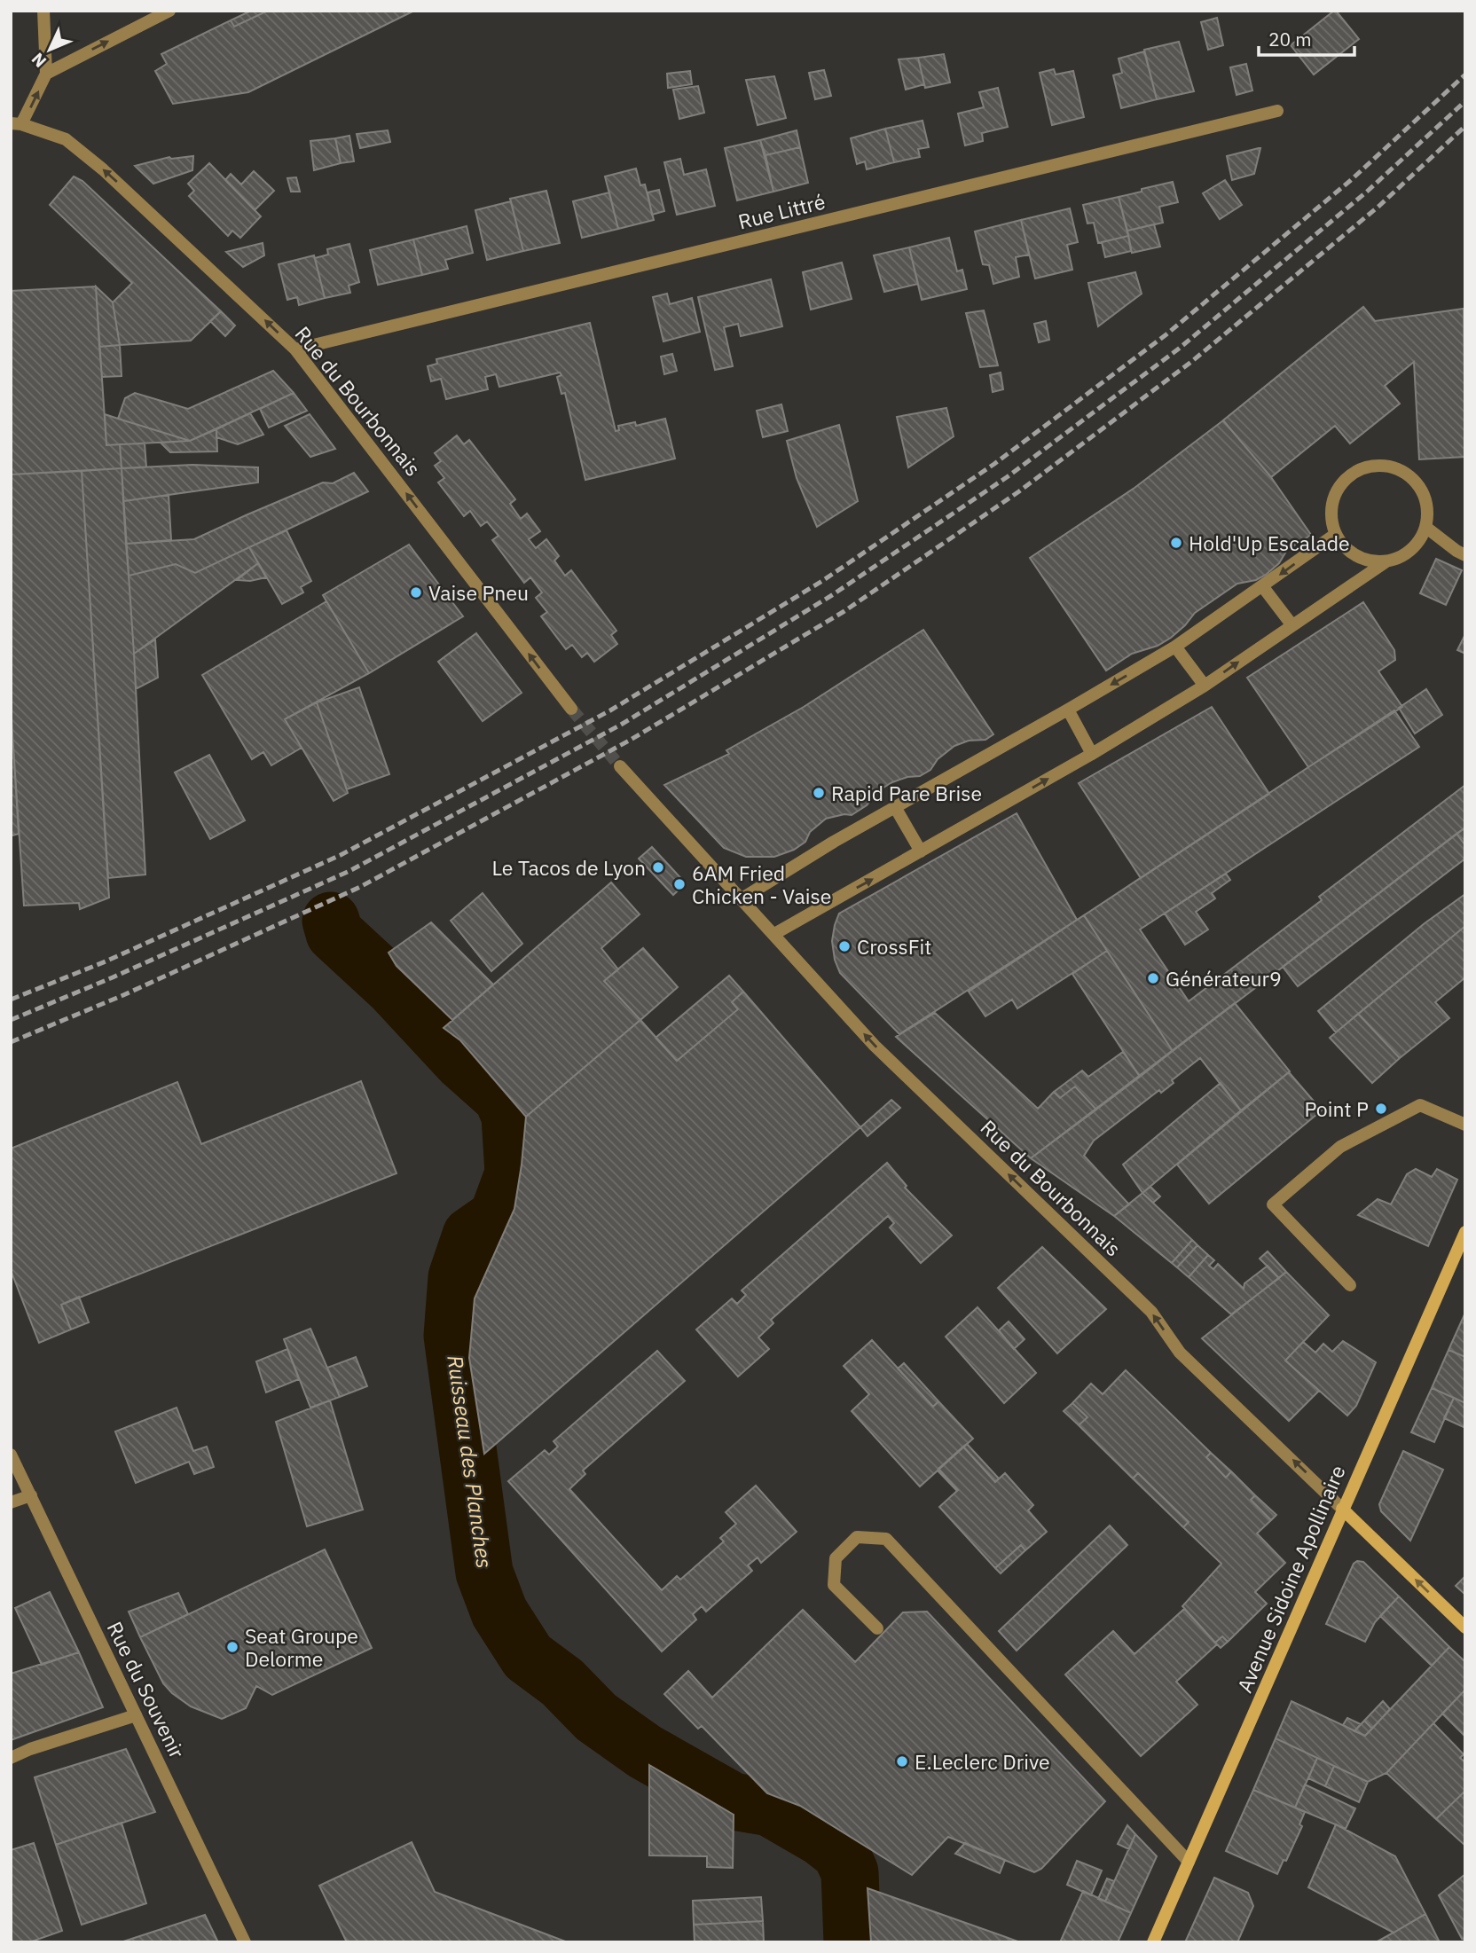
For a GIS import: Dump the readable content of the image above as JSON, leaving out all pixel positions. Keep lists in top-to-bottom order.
{
  "streets": {
    "main road": ["Rue du Bourbonnais", "Avenue Sidoine Apollinaire"],
    "street": ["Rue Littré", "Rue du Souvenir"]
  },
  "crossings": [
    ["Rue Littré", "Rue du Bourbonnais"],
    ["Rue du Bourbonnais", "Avenue Sidoine Apollinaire"]
  ],
  "one_way": ["Rue du Bourbonnais"],
  "water": ["Ruisseau des Planches"],
  "places": [
    "Hold'Up Escalade",
    "Vaise Pneu",
    "Rapid Pare Brise",
    "Le Tacos de Lyon",
    "6AM Fried Chicken - Vaise",
    "CrossFit",
    "Générateur9",
    "Point P",
    "Seat Groupe Delorme",
    "E.Leclerc Drive"
  ],
  "scale_bar": "20 m",
  "north": "bottom left"
}
